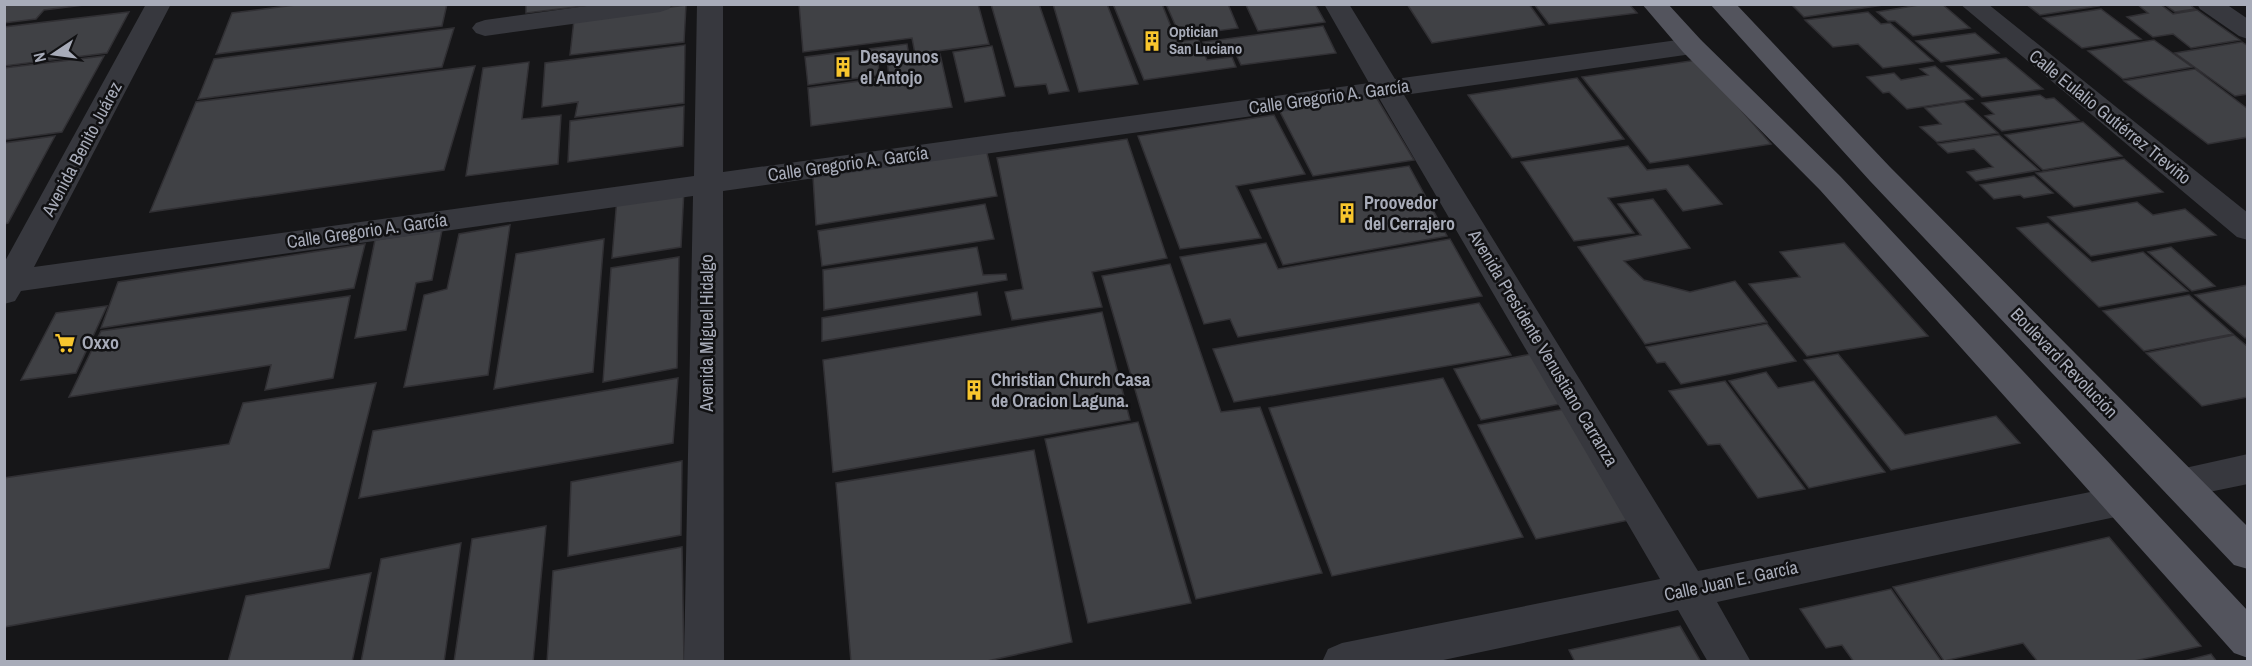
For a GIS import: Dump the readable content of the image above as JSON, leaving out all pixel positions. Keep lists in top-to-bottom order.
{
  "streets": {
    "main road": ["Boulevard Revolución"],
    "street": [
      "Calle Gregorio A. García",
      "Calle Eulalio Gutiérrez Treviño",
      "Avenida Benito Juárez",
      "Avenida Miguel Hidalgo",
      "Avenida Presidente Venustiano Carranza",
      "Calle Juan E. García"
    ]
  },
  "crossings": [
    ["Calle Gregorio A. García", "Avenida Benito Juárez"],
    ["Calle Gregorio A. García", "Avenida Miguel Hidalgo"],
    ["Calle Gregorio A. García", "Avenida Presidente Venustiano Carranza"],
    ["Avenida Presidente Venustiano Carranza", "Calle Juan E. García"]
  ],
  "places": {
    "building": [
      "Optician San Luciano",
      "Desayunos el Antojo",
      "Proovedor del Cerrajero",
      "Christian Church Casa de Oracion Laguna."
    ],
    "supermarket": ["Oxxo"]
  },
  "north": "left"
}
